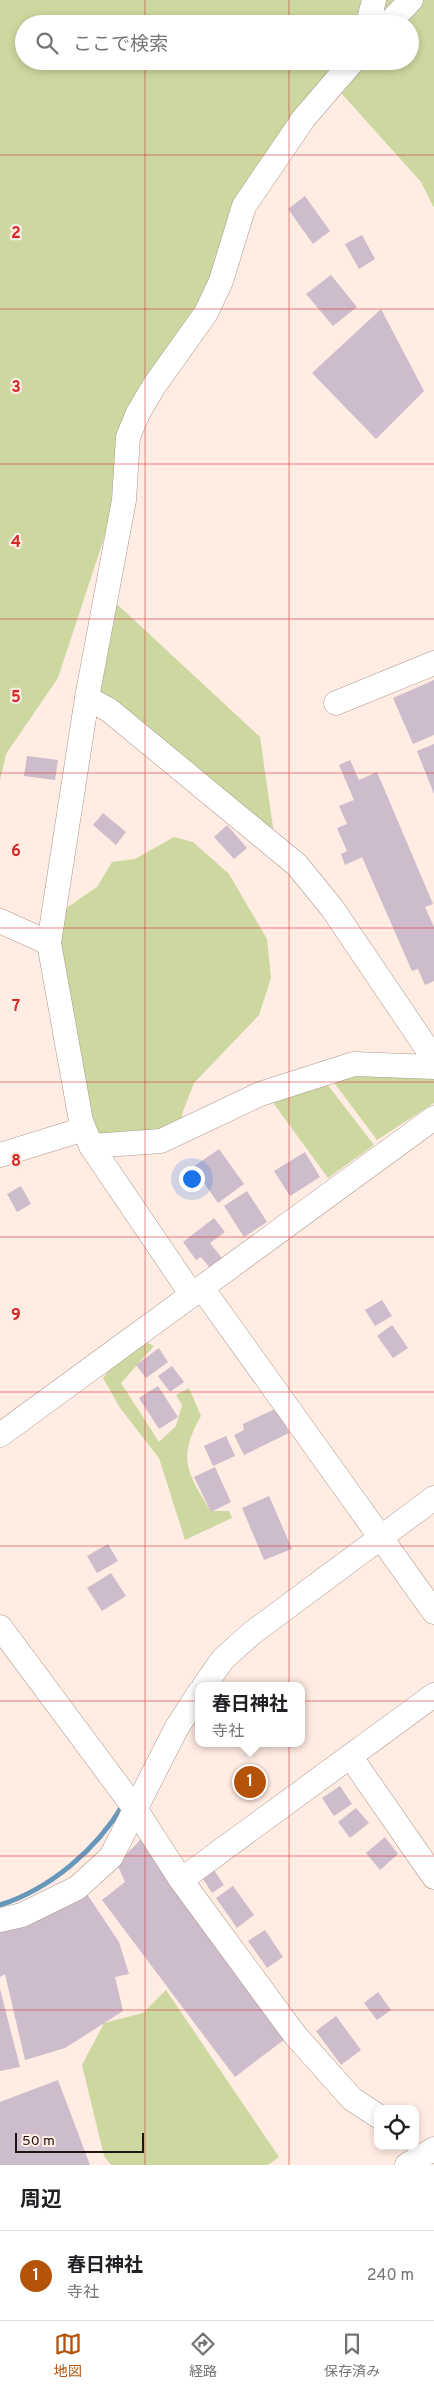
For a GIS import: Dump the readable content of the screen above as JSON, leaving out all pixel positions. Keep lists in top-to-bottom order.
{
  "scale_bar": "50 m",
  "page": {
    "search": "ここで検索",
    "popup": ["春日神社", "寺社"],
    "pins": "1",
    "scale": "50 m",
    "heading": "周辺",
    "list": [
      {
        "mark": "1",
        "name": "春日神社",
        "note": "寺社",
        "value": "240 m"
      }
    ],
    "nav": ["地図", "経路", "保存済み"]
  },
  "grid": {
    "rows": [
      "2",
      "3",
      "4",
      "5",
      "6",
      "7",
      "8",
      "9"
    ]
  }
}
